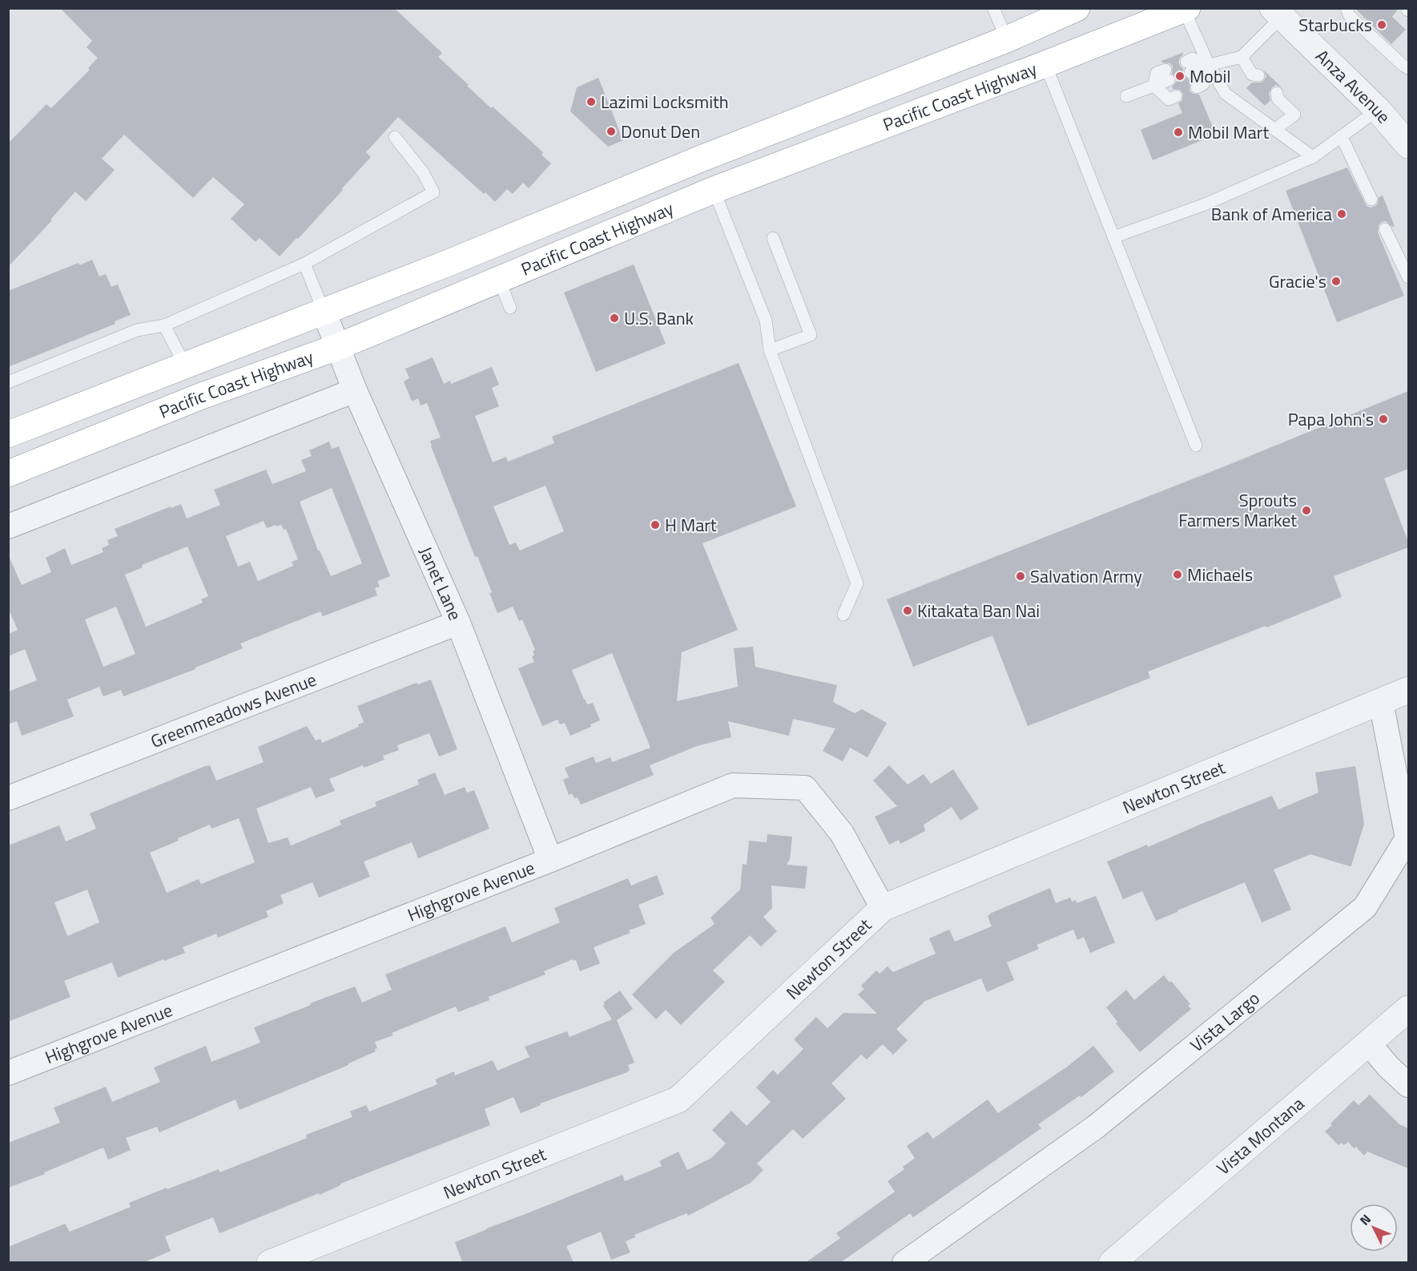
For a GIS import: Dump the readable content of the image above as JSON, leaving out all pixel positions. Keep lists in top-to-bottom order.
{
  "streets": {
    "highway": ["Pacific Coast Highway"],
    "street": [
      "Anza Avenue",
      "Janet Lane",
      "Greenmeadows Avenue",
      "Newton Street",
      "Highgrove Avenue",
      "Vista Largo",
      "Vista Montana"
    ]
  },
  "crossings": [
    ["Pacific Coast Highway", "Janet Lane"],
    ["Janet Lane", "Greenmeadows Avenue"],
    ["Janet Lane", "Highgrove Avenue"],
    ["Newton Street", "Highgrove Avenue"],
    ["Newton Street", "Vista Largo"]
  ],
  "places": [
    "Starbucks",
    "Mobil",
    "Lazimi Locksmith",
    "Donut Den",
    "Mobil Mart",
    "Bank of America",
    "Gracie's",
    "U.S. Bank",
    "Papa John's",
    "Sprouts Farmers Market",
    "H Mart",
    "Michaels",
    "Salvation Army",
    "Kitakata Ban Nai"
  ],
  "north": "top left"
}
